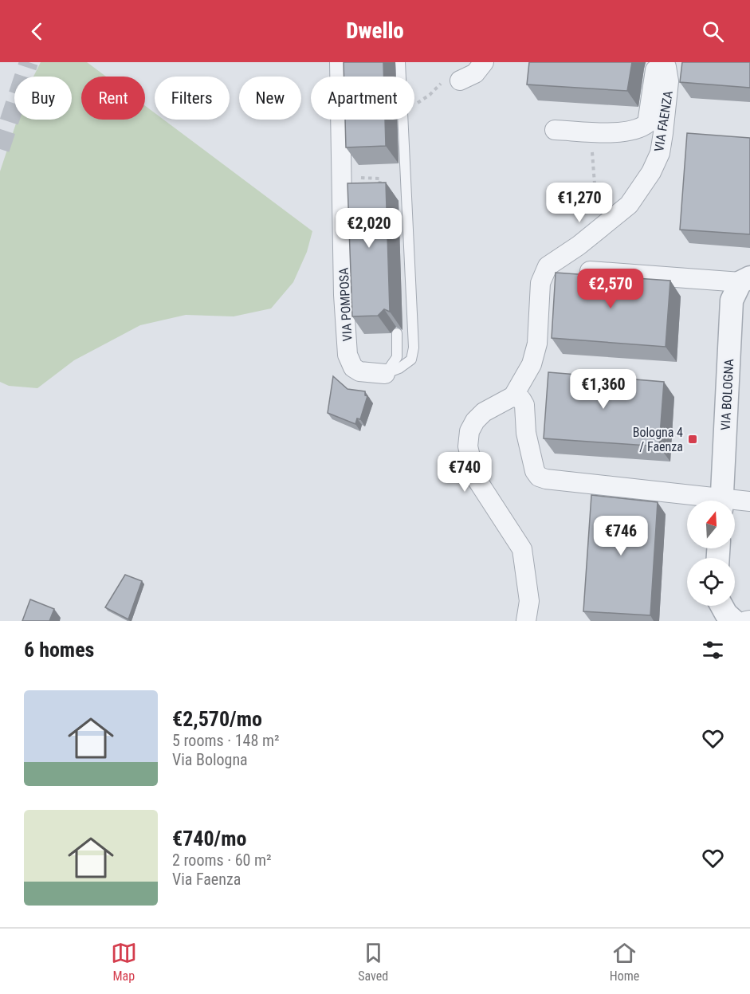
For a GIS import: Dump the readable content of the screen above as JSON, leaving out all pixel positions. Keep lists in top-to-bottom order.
{
  "streets": {
    "street": ["VIA FAENZA", "VIA POMPOSA", "VIA BOLOGNA"]
  },
  "places": {
    "transit": ["Bologna 4 / Faenza"]
  },
  "north": "top",
  "page": {
    "header": "Dwello",
    "chip": [
      "Buy",
      "Rent",
      "Filters",
      "New",
      "Apartment"
    ],
    "price": [
      "€1,270",
      "€2,020",
      "€2,570",
      "€1,360",
      "€740",
      "€746"
    ],
    "heading": "6 homes",
    "list": [
      {
        "name": "€2,570/mo",
        "note": "5 rooms · 148 m² · Via Bologna"
      },
      {
        "name": "€740/mo",
        "note": "2 rooms · 60 m² · Via Faenza"
      }
    ],
    "tabs": ["Map", "Saved", "Home"]
  }
}
